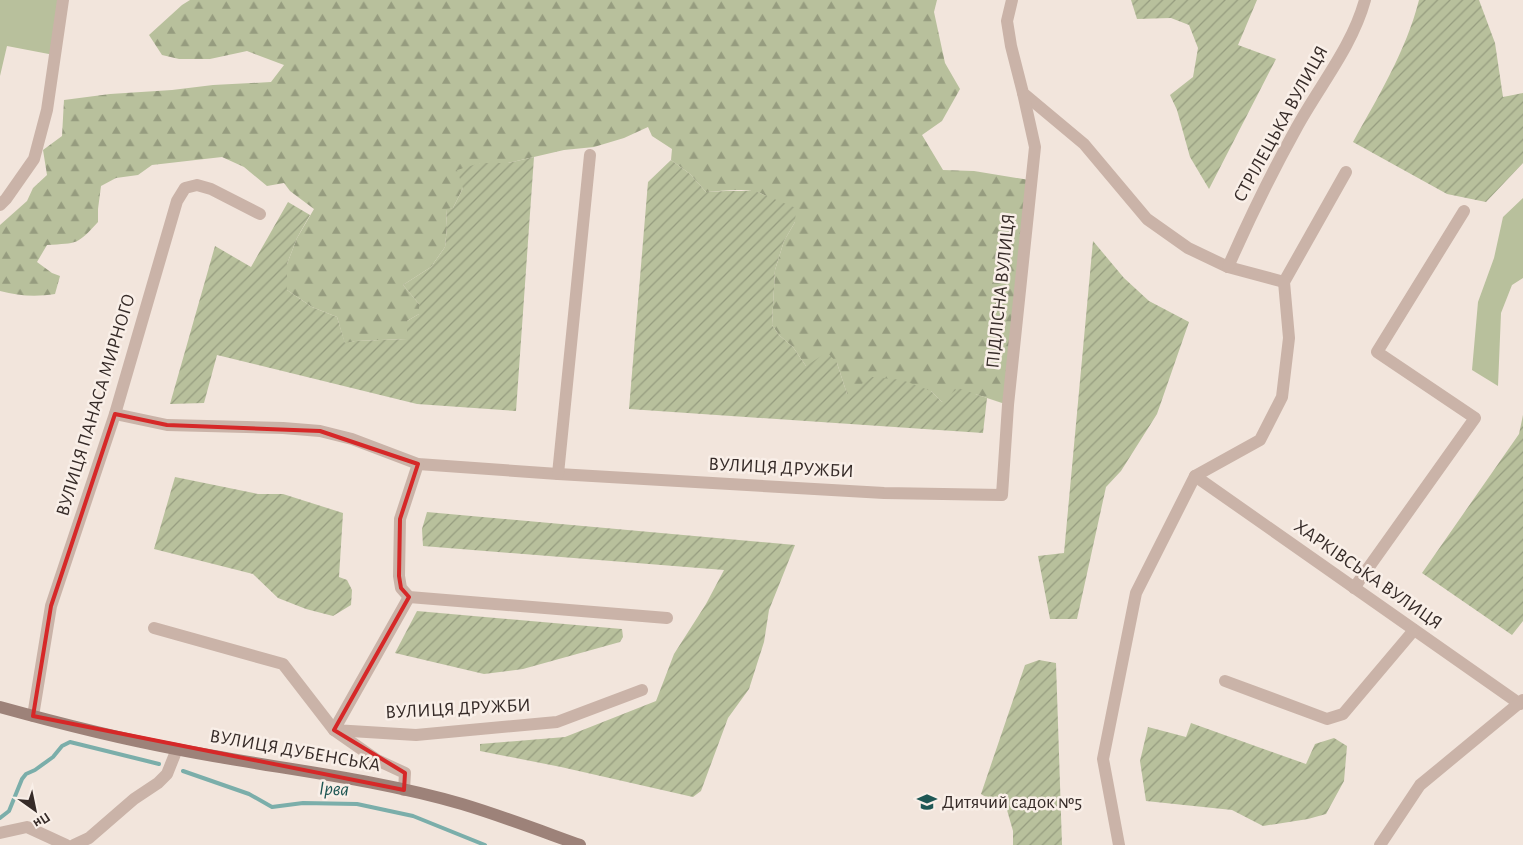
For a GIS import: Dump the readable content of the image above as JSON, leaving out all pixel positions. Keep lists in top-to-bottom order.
{
  "streets": {
    "main road": ["ВУЛИЦЯ ДУБЕНСЬКА"],
    "street": [
      "СТРІЛЕЦЬКА ВУЛИЦЯ",
      "ПІДЛІСНА ВУЛИЦЯ",
      "ВУЛИЦЯ ПАНАСА МИРНОГО",
      "ВУЛИЦЯ ДРУЖБИ",
      "ХАРКІВСЬКА ВУЛИЦЯ"
    ]
  },
  "crossings": [
    ["ПІДЛІСНА ВУЛИЦЯ", "ВУЛИЦЯ ДРУЖБИ"],
    ["ВУЛИЦЯ ПАНАСА МИРНОГО", "ВУЛИЦЯ ДРУЖБИ"],
    ["ВУЛИЦЯ ПАНАСА МИРНОГО", "ВУЛИЦЯ ДУБЕНСЬКА"]
  ],
  "water": ["Ірва"],
  "places": {
    "school or university": ["Дитячий садок №5"]
  },
  "north": "bottom right"
}
